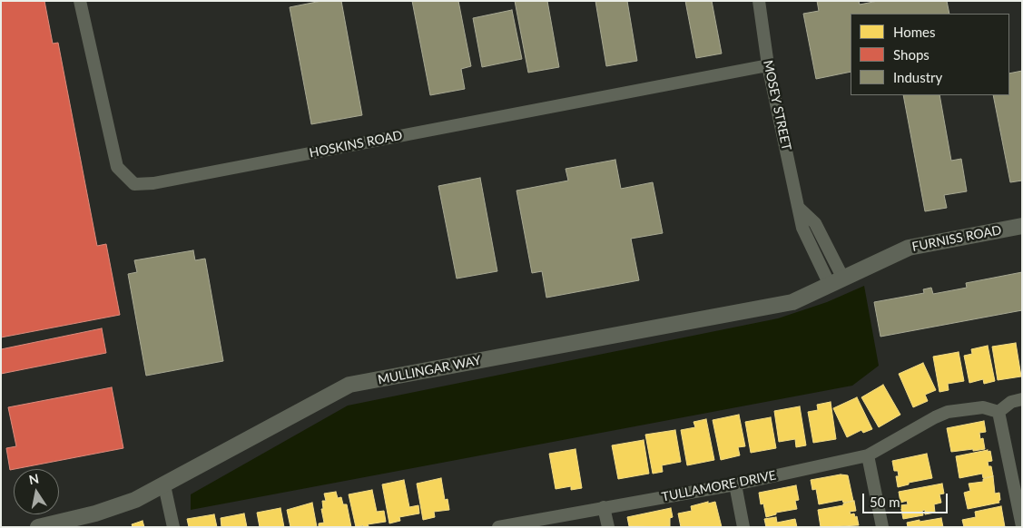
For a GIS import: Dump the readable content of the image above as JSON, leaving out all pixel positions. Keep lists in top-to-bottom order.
{
  "streets": {
    "street": [
      "MOSEY STREET",
      "HOSKINS ROAD",
      "FURNISS ROAD",
      "MULLINGAR WAY",
      "TULLAMORE DRIVE"
    ]
  },
  "crossings": [
    ["MOSEY STREET", "HOSKINS ROAD"],
    ["MOSEY STREET", "FURNISS ROAD"],
    ["MOSEY STREET", "MULLINGAR WAY"],
    ["FURNISS ROAD", "MULLINGAR WAY"]
  ],
  "legend": ["Homes", "Shops", "Industry"],
  "scale_bar": "50 m",
  "north": "top"
}
